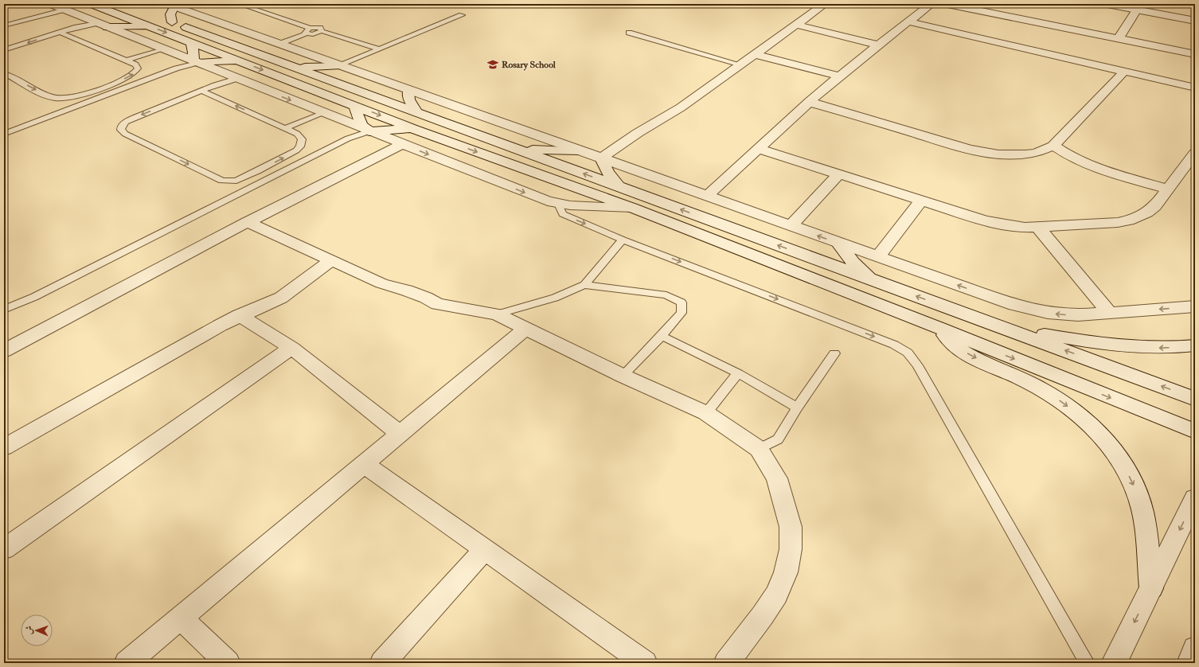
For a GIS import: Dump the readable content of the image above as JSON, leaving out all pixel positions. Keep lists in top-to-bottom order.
{
  "places": {
    "school or university": ["Rosary School"]
  },
  "north": "left"
}
